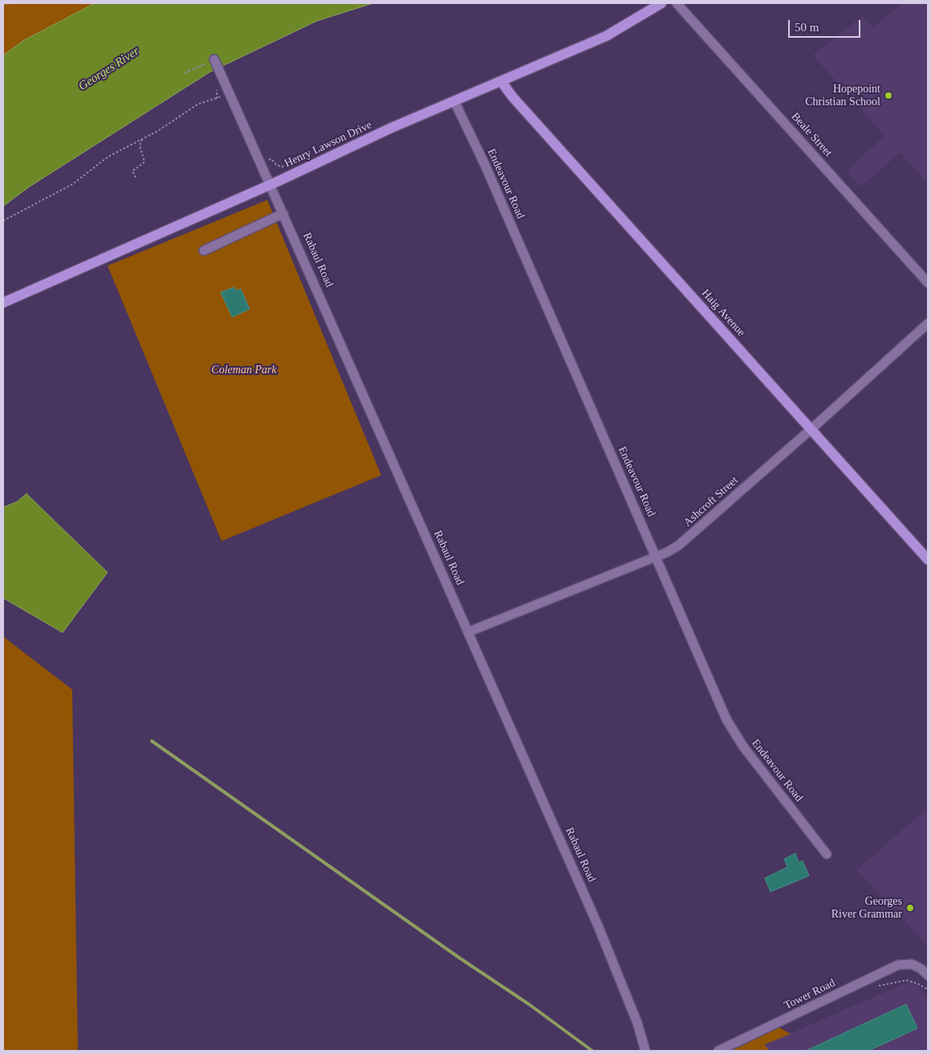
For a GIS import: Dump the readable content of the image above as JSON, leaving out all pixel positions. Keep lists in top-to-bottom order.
{
  "streets": {
    "main road": ["Henry Lawson Drive", "Haig Avenue"],
    "street": [
      "Beale Street",
      "Endeavour Road",
      "Rabaul Road",
      "Ashcroft Street",
      "Tower Road"
    ]
  },
  "crossings": [
    ["Henry Lawson Drive", "Endeavour Road"],
    ["Henry Lawson Drive", "Rabaul Road"],
    ["Henry Lawson Drive", "Haig Avenue"],
    ["Endeavour Road", "Ashcroft Street"],
    ["Rabaul Road", "Ashcroft Street"],
    ["Haig Avenue", "Ashcroft Street"]
  ],
  "water": ["Georges River"],
  "parks": ["Coleman Park"],
  "places": ["Hopepoint Christian School", "Georges River Grammar"],
  "scale_bar": "50 m"
}
